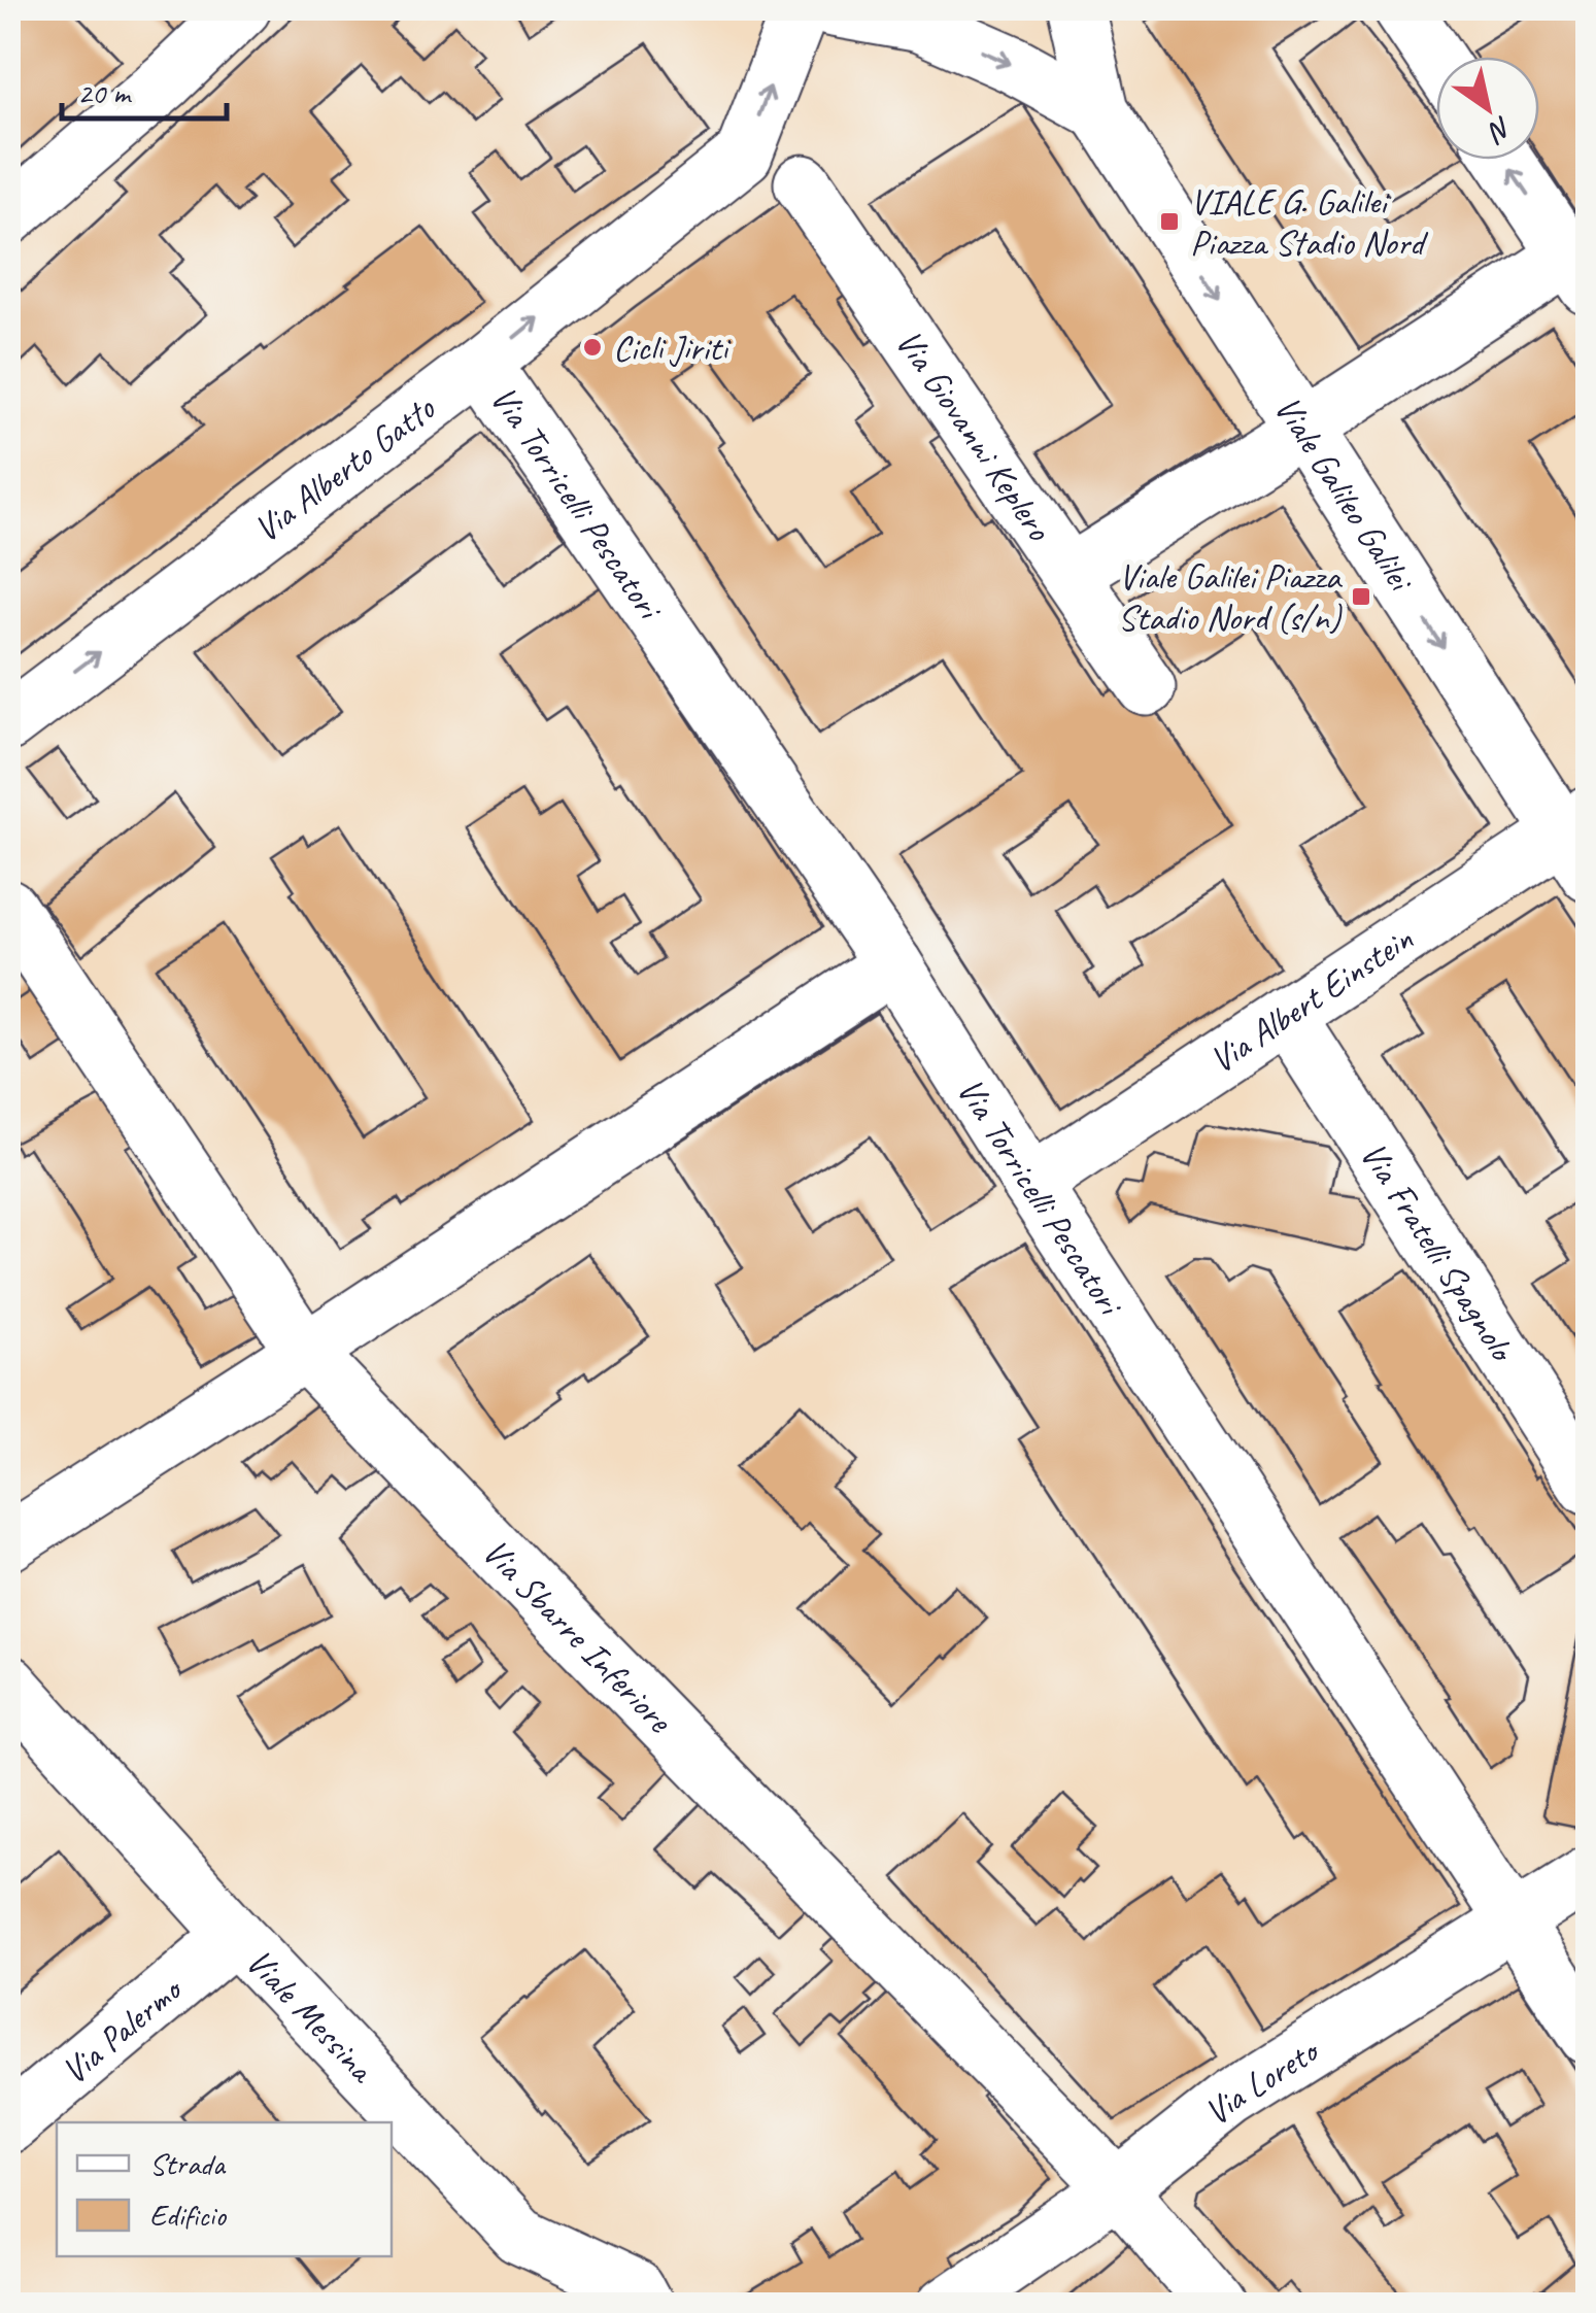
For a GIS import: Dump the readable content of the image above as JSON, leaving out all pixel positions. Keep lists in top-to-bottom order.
{
  "streets": {
    "street": [
      "Via Giovanni Keplero",
      "Via Alberto Gatto",
      "Viale Galileo Galilei",
      "Via Torricelli Pescatori",
      "Via Albert Einstein",
      "Via Fratelli Spagnolo",
      "Via Sbarre Inferiore",
      "Viale Messina",
      "Via Palermo",
      "Via Loreto"
    ]
  },
  "crossings": [
    ["Via Alberto Gatto", "Via Torricelli Pescatori"],
    ["Viale Galileo Galilei", "Via Albert Einstein"],
    ["Via Torricelli Pescatori", "Via Albert Einstein"],
    ["Via Torricelli Pescatori", "Via Loreto"],
    ["Via Albert Einstein", "Via Fratelli Spagnolo"],
    ["Via Sbarre Inferiore", "Via Loreto"],
    ["Viale Messina", "Via Palermo"]
  ],
  "one_way": ["Via Alberto Gatto", "Viale Galileo Galilei"],
  "places": {
    "transit": ["VIALE G. Galilei Piazza Stadio Nord", "Viale Galilei Piazza Stadio Nord (s/n)"],
    "other": ["Cicli Jiriti"]
  },
  "legend": ["Strada", "Edificio"],
  "scale_bar": "20 m",
  "north": "bottom right"
}
